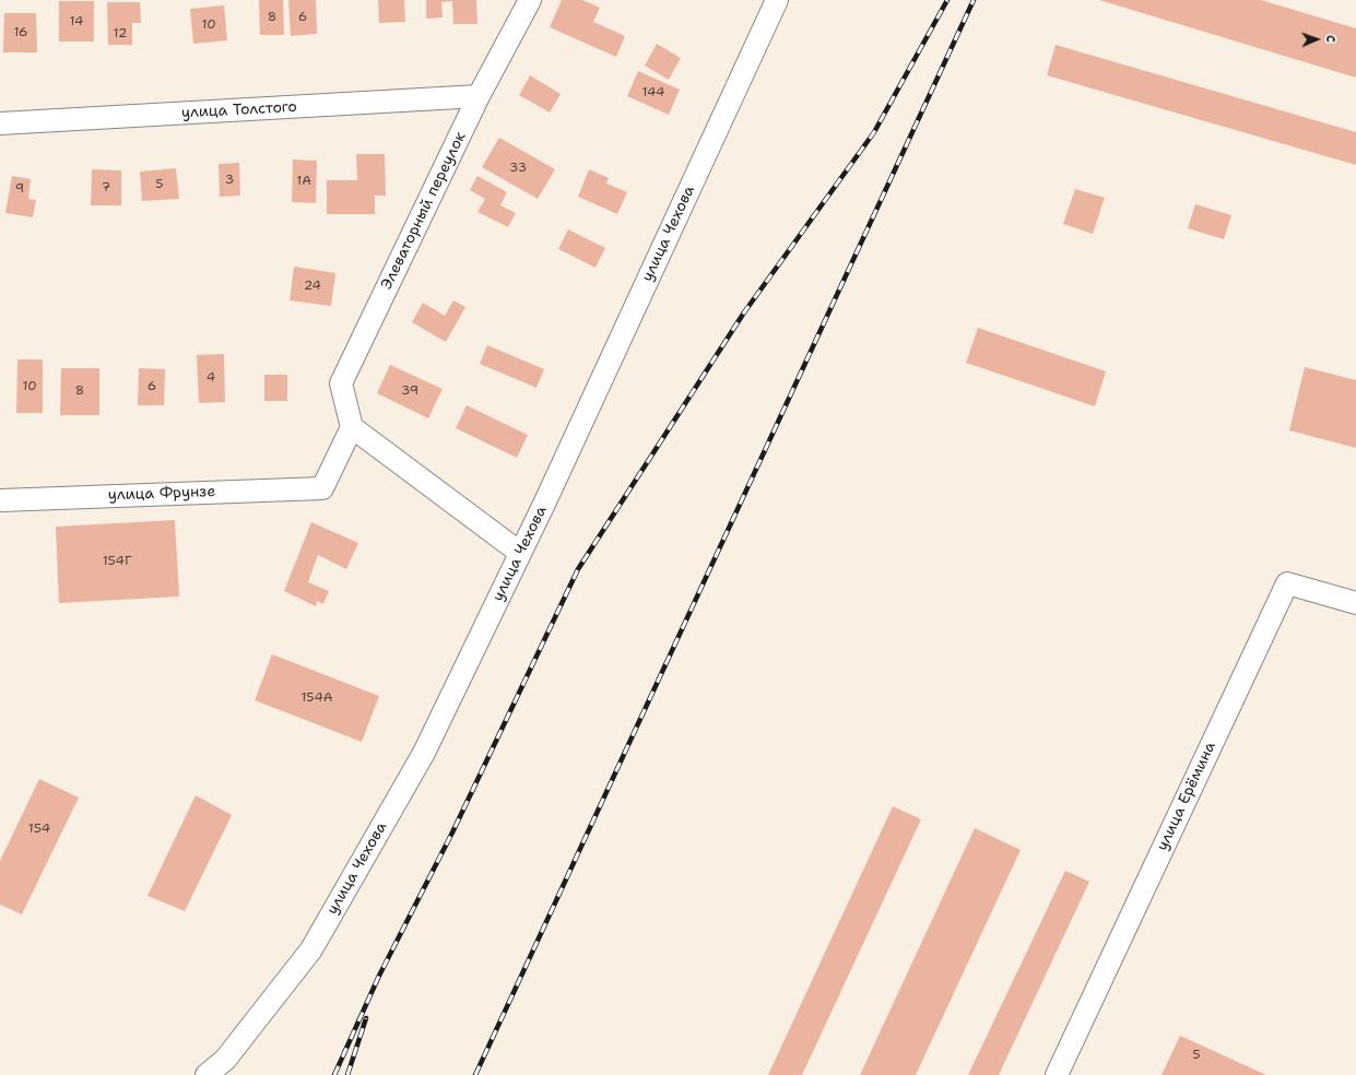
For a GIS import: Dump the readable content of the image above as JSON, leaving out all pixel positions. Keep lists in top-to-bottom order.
{
  "streets": {
    "street": [
      "улица Толстого",
      "Элеваторный переулок",
      "улица Чехова",
      "улица Фрунзе",
      "улица Ерёмина"
    ]
  },
  "crossings": [
    ["улица Толстого", "Элеваторный переулок"],
    ["Элеваторный переулок", "улица Фрунзе"]
  ],
  "house_numbers": [
    "8",
    "6",
    "14",
    "10",
    "16",
    "12",
    "144",
    "33",
    "3",
    "1А",
    "5",
    "7",
    "9",
    "24",
    "4",
    "10",
    "6",
    "8",
    "39",
    "154Г",
    "154А",
    "154",
    "5"
  ],
  "north": "right"
}
